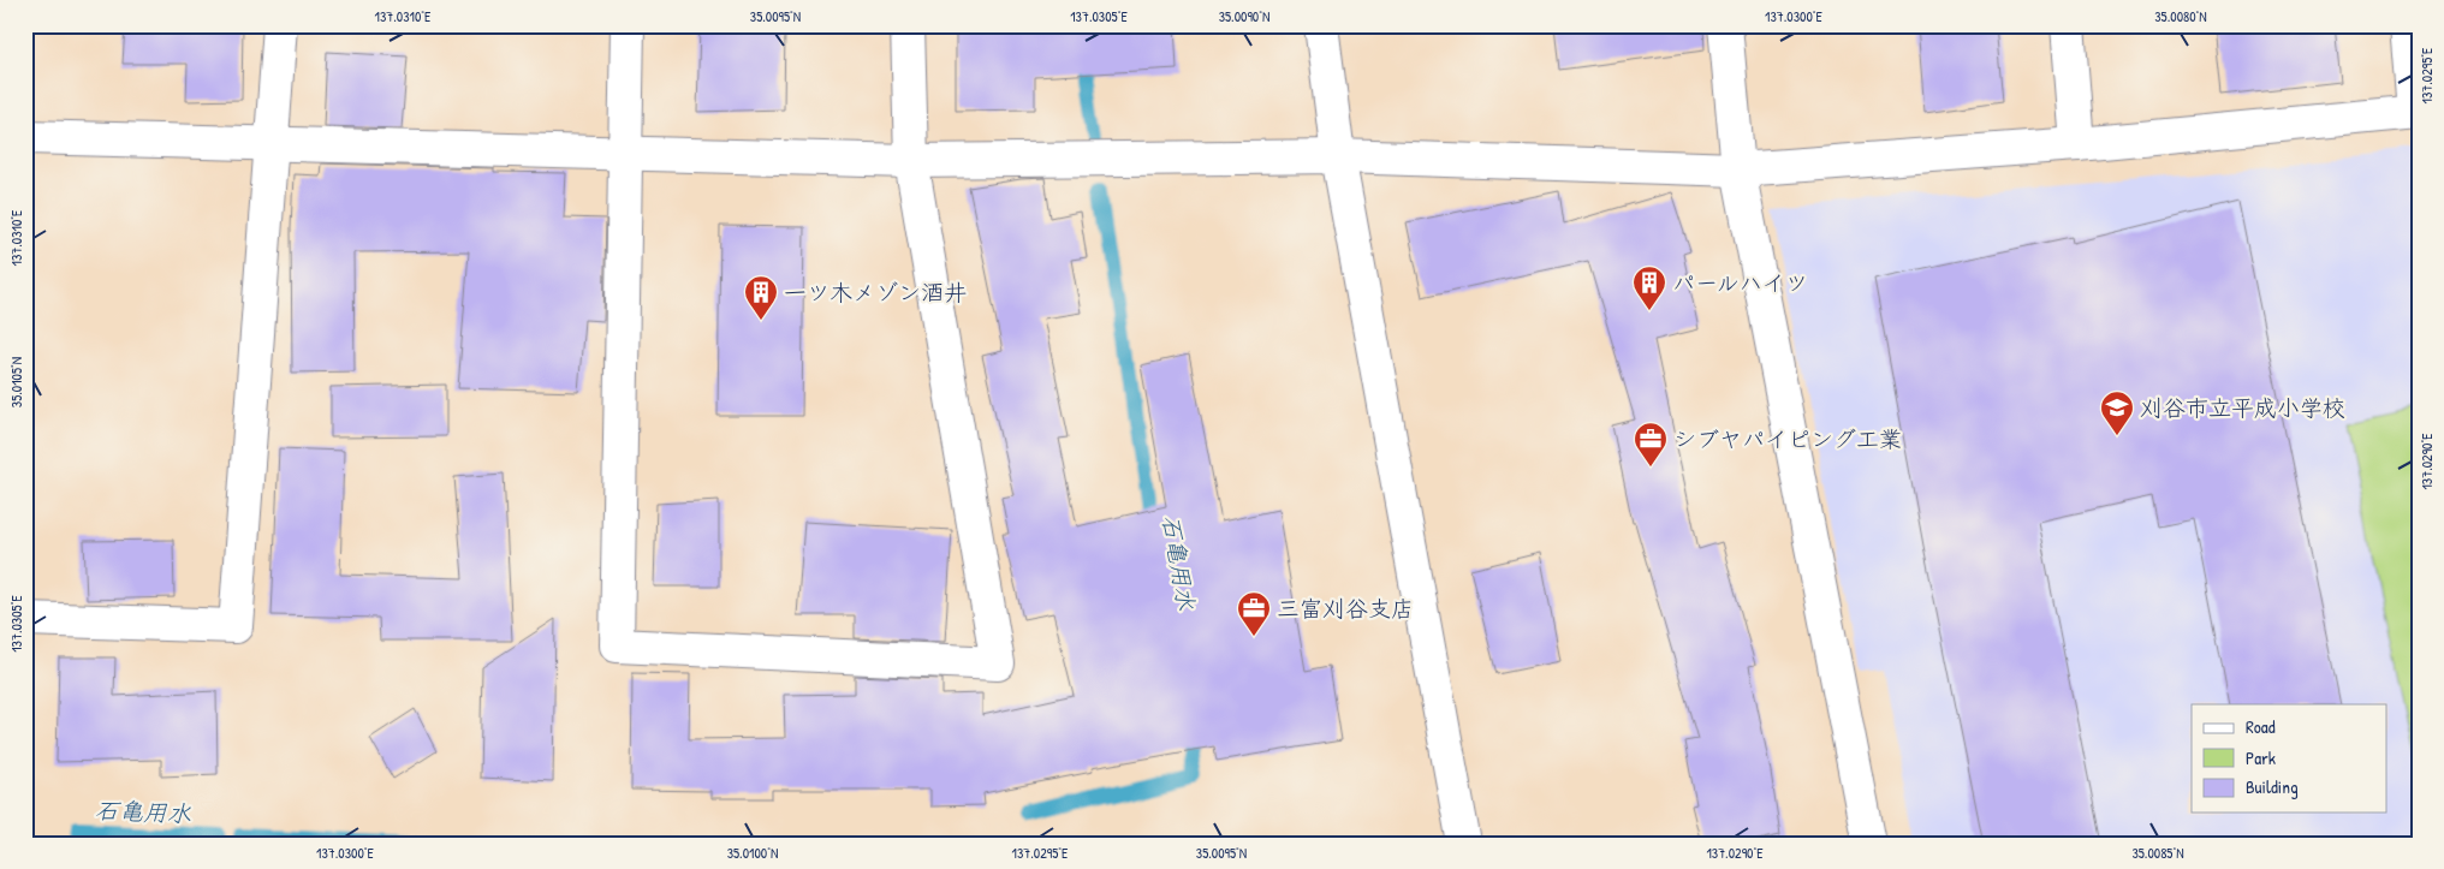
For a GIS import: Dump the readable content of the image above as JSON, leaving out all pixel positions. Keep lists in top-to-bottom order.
{
  "water": ["石亀用水"],
  "places": {
    "building": ["パールハイツ", "一ツ木メゾン酒井"],
    "school or university": ["刈谷市立平成小学校"],
    "office": ["シブヤパイピング工業", "三富刈谷支店"]
  },
  "legend": ["Road", "Park", "Building"],
  "coordinates": [
    "137.0310°E",
    "35.0095°N",
    "137.0305°E",
    "35.0090°N",
    "137.0300°E",
    "35.0080°N",
    "137.0295°E",
    "35.0105°N",
    "137.0290°E",
    "35.0100°N",
    "35.0085°N"
  ]
}
